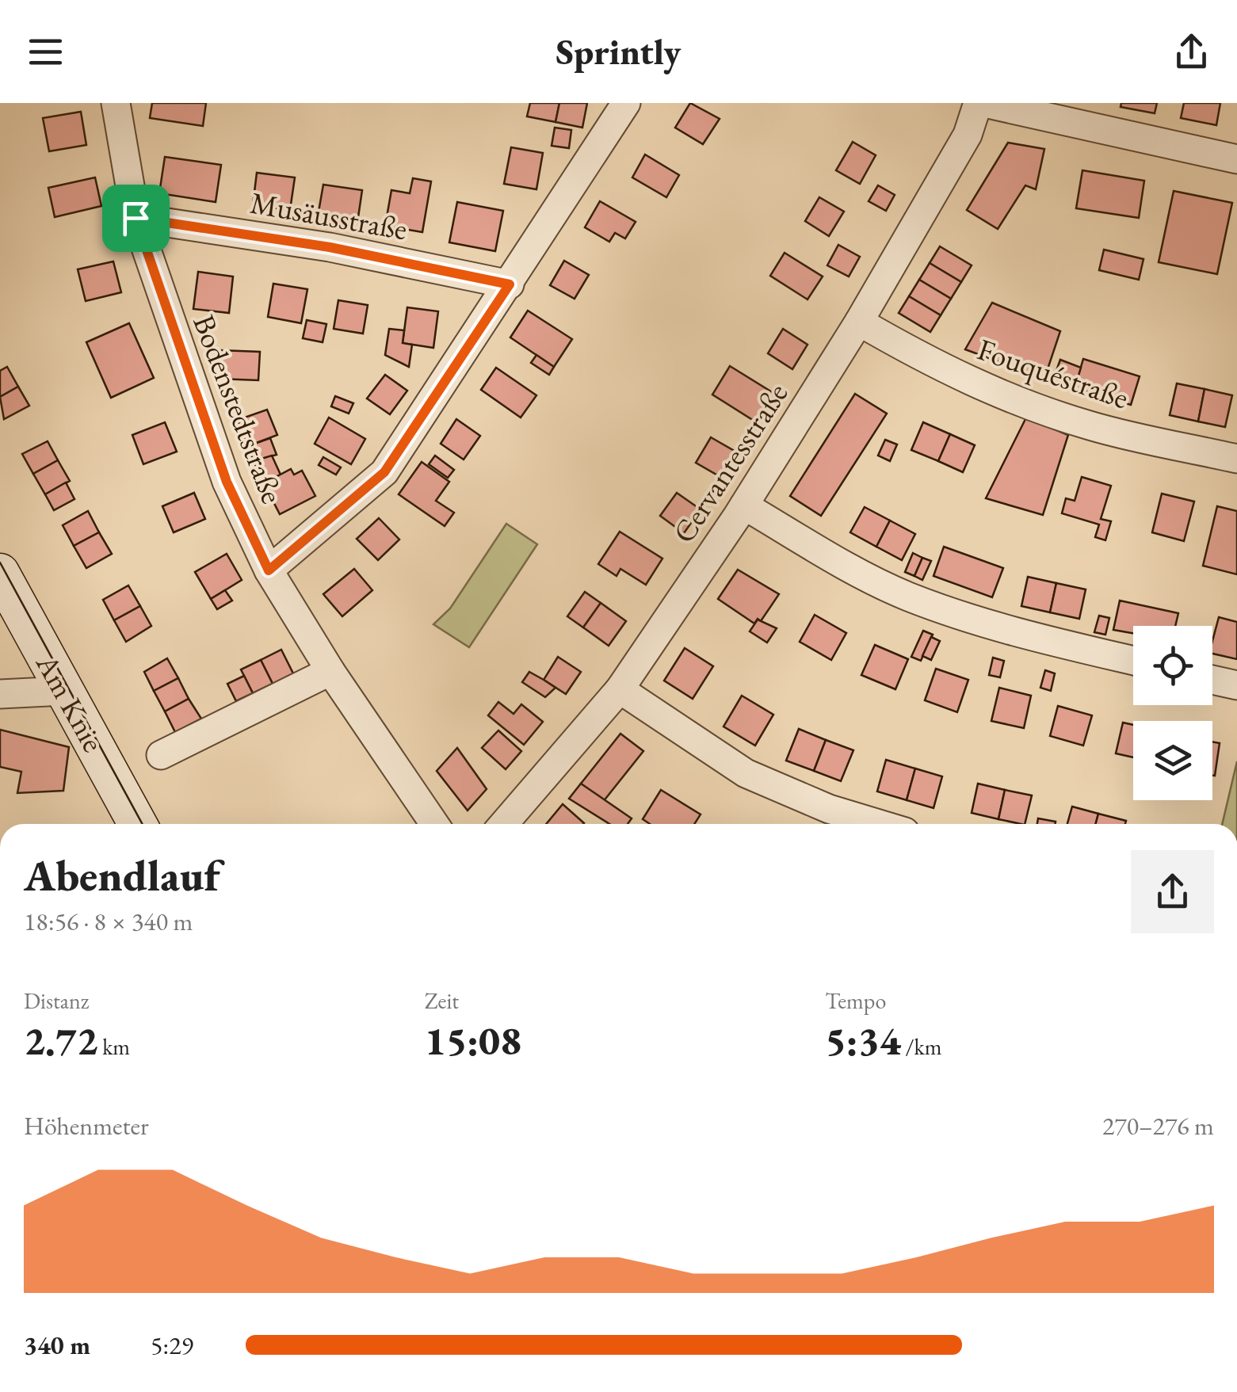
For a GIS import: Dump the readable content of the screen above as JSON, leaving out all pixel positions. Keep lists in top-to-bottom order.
{
  "streets": {
    "main road": ["Am Knie"],
    "street": [
      "Musäusstraße",
      "Fouquéstraße",
      "Bodenstedtstraße",
      "Cervantesstraße"
    ]
  },
  "crossings": [
    ["Musäusstraße", "Bodenstedtstraße"],
    ["Fouquéstraße", "Cervantesstraße"]
  ],
  "page": {
    "header": "Sprintly",
    "heading": ["Abendlauf", "18:56 · 8 × 340 m"],
    "stats": [
      ["Distanz", "2.72 km"],
      ["Zeit", "15:08"],
      ["Tempo", "5:34 /km"]
    ],
    "chart": ["Höhenmeter", "270–276 m"],
    "list": [
      {
        "name": "340 m",
        "note": "5:29"
      }
    ]
  }
}
